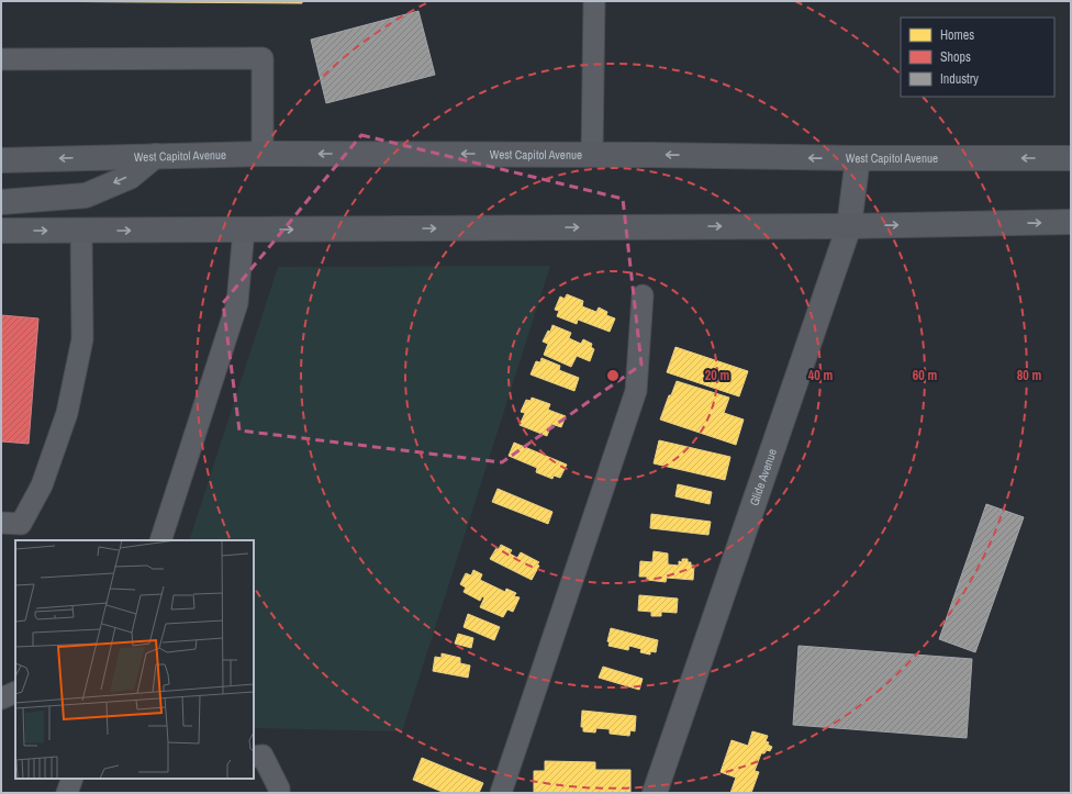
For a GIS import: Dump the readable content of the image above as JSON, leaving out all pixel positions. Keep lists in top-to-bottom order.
{
  "streets": {
    "main road": ["West Capitol Avenue"],
    "street": ["Glide Avenue"]
  },
  "crossings": [
    ["West Capitol Avenue", "Glide Avenue"]
  ],
  "legend": ["Homes", "Shops", "Industry"],
  "rings": [
    "20 m",
    "40 m",
    "60 m",
    "80 m"
  ]
}
